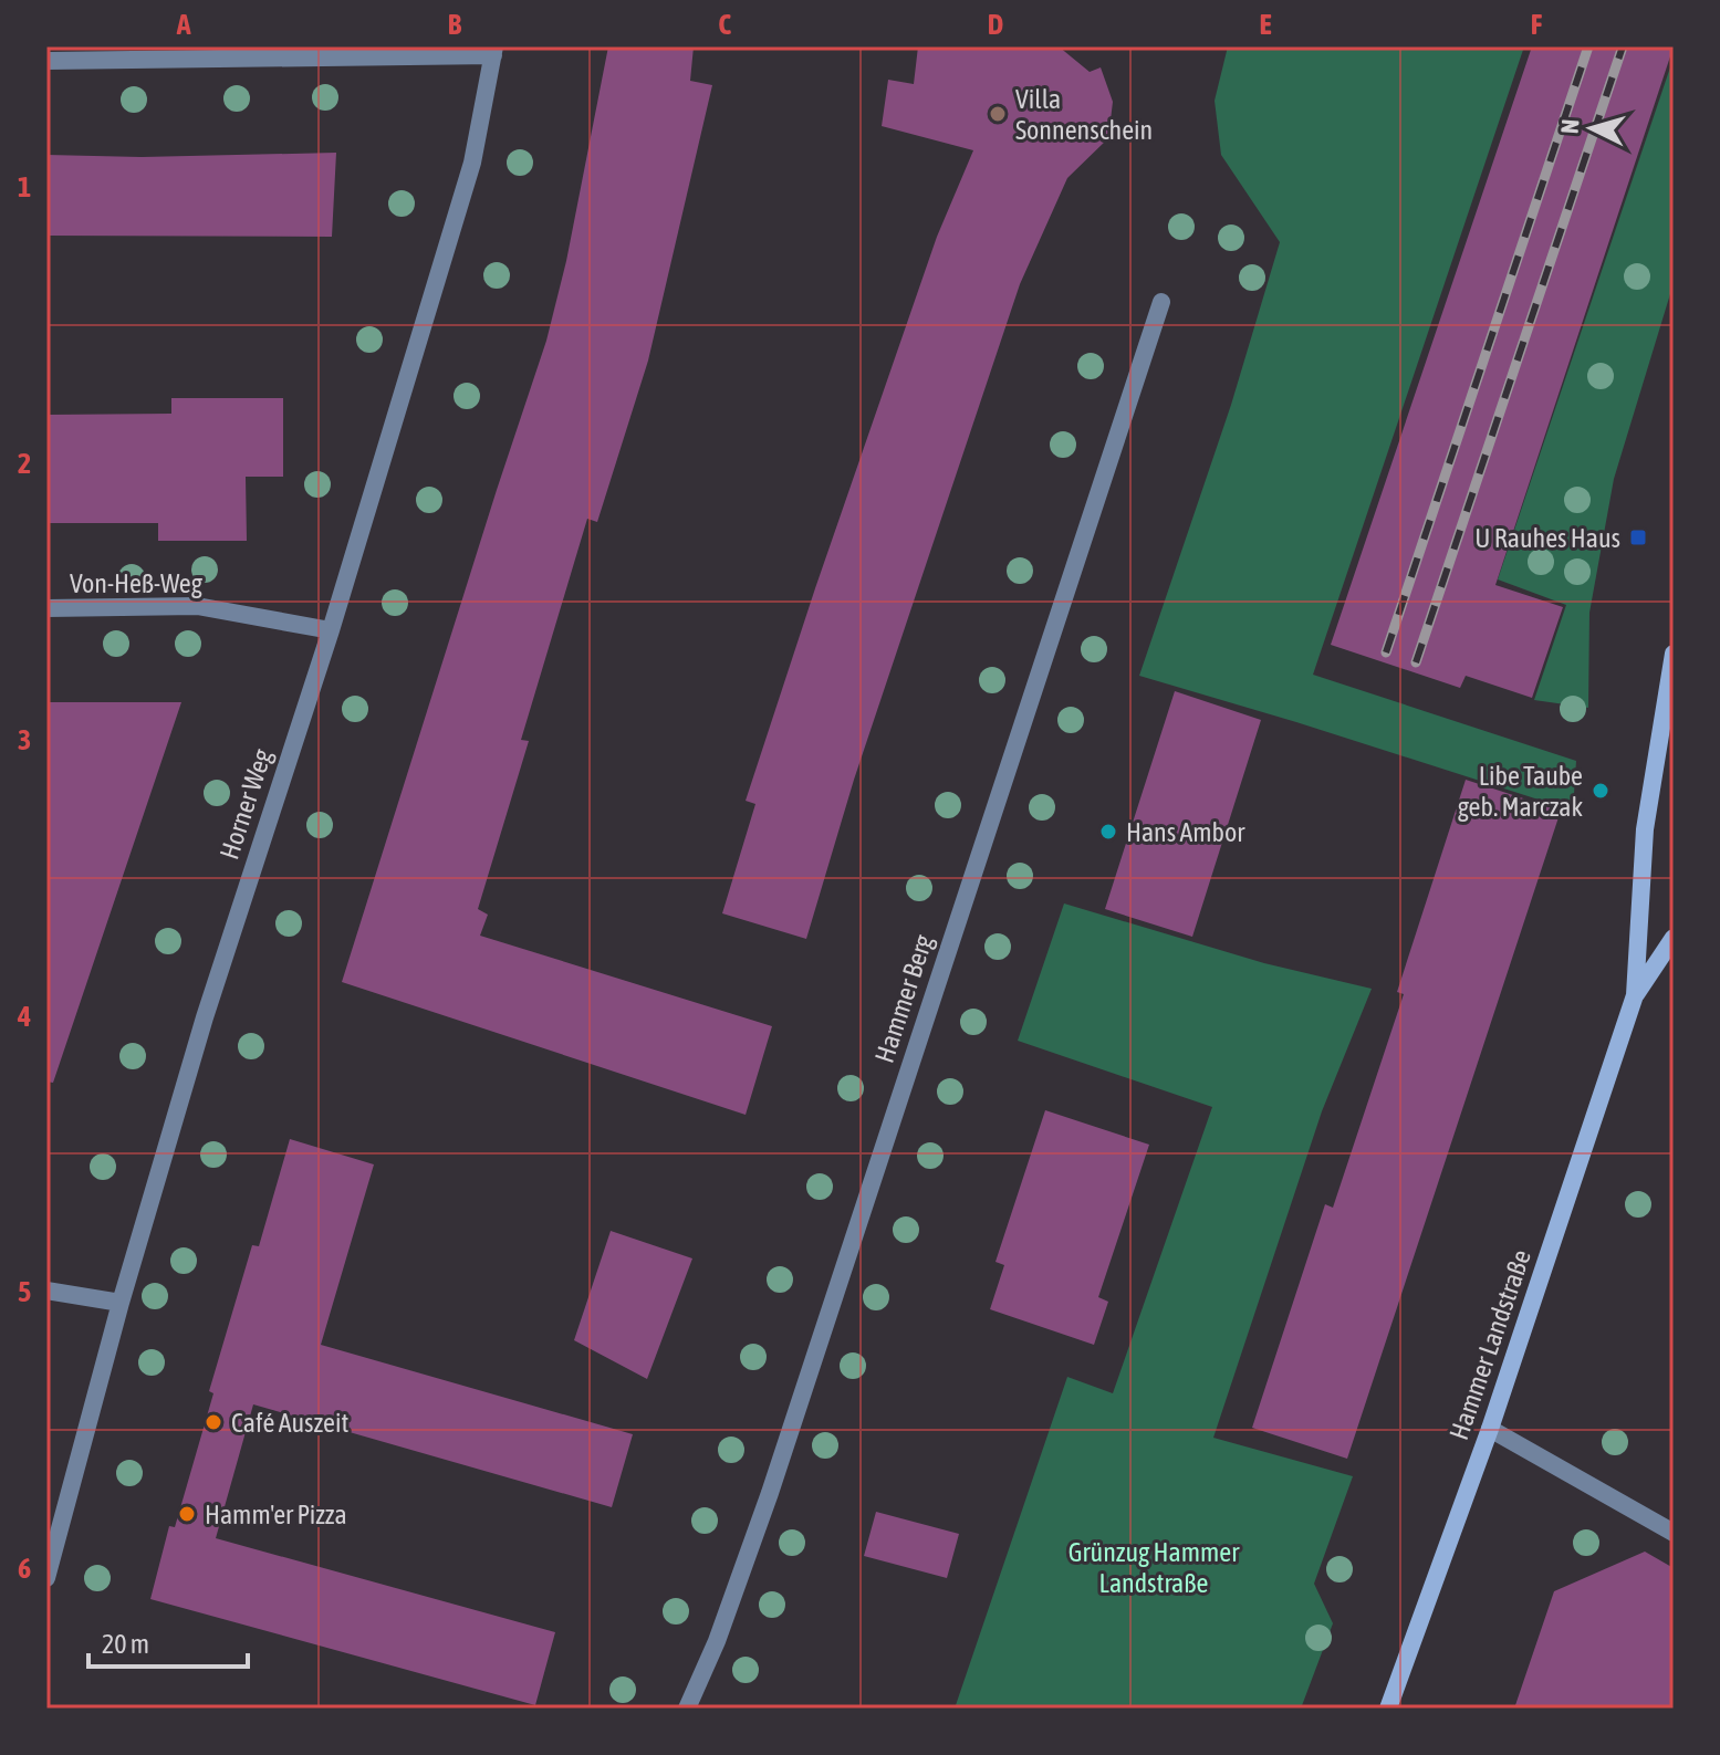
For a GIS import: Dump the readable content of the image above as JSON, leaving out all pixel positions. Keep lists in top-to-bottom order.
{
  "streets": {
    "main road": ["Hammer Landstraße"],
    "street": ["Von-Heß-Weg", "Horner Weg", "Hammer Berg"]
  },
  "crossings": [
    ["Von-Heß-Weg", "Horner Weg"]
  ],
  "parks": ["Grünzug Hammer Landstraße"],
  "places": {
    "other": [
      "Villa Sonnenschein",
      "Libe Taube geb. Marczak",
      "Hans Ambor",
      "Café Auszeit",
      "Hamm'er Pizza"
    ],
    "transit": ["U Rauhes Haus"]
  },
  "scale_bar": "20 m",
  "north": "left",
  "grid": {
    "columns": [
      "A",
      "B",
      "C",
      "D",
      "E",
      "F"
    ],
    "rows": [
      "1",
      "2",
      "3",
      "4",
      "5",
      "6"
    ]
  }
}
